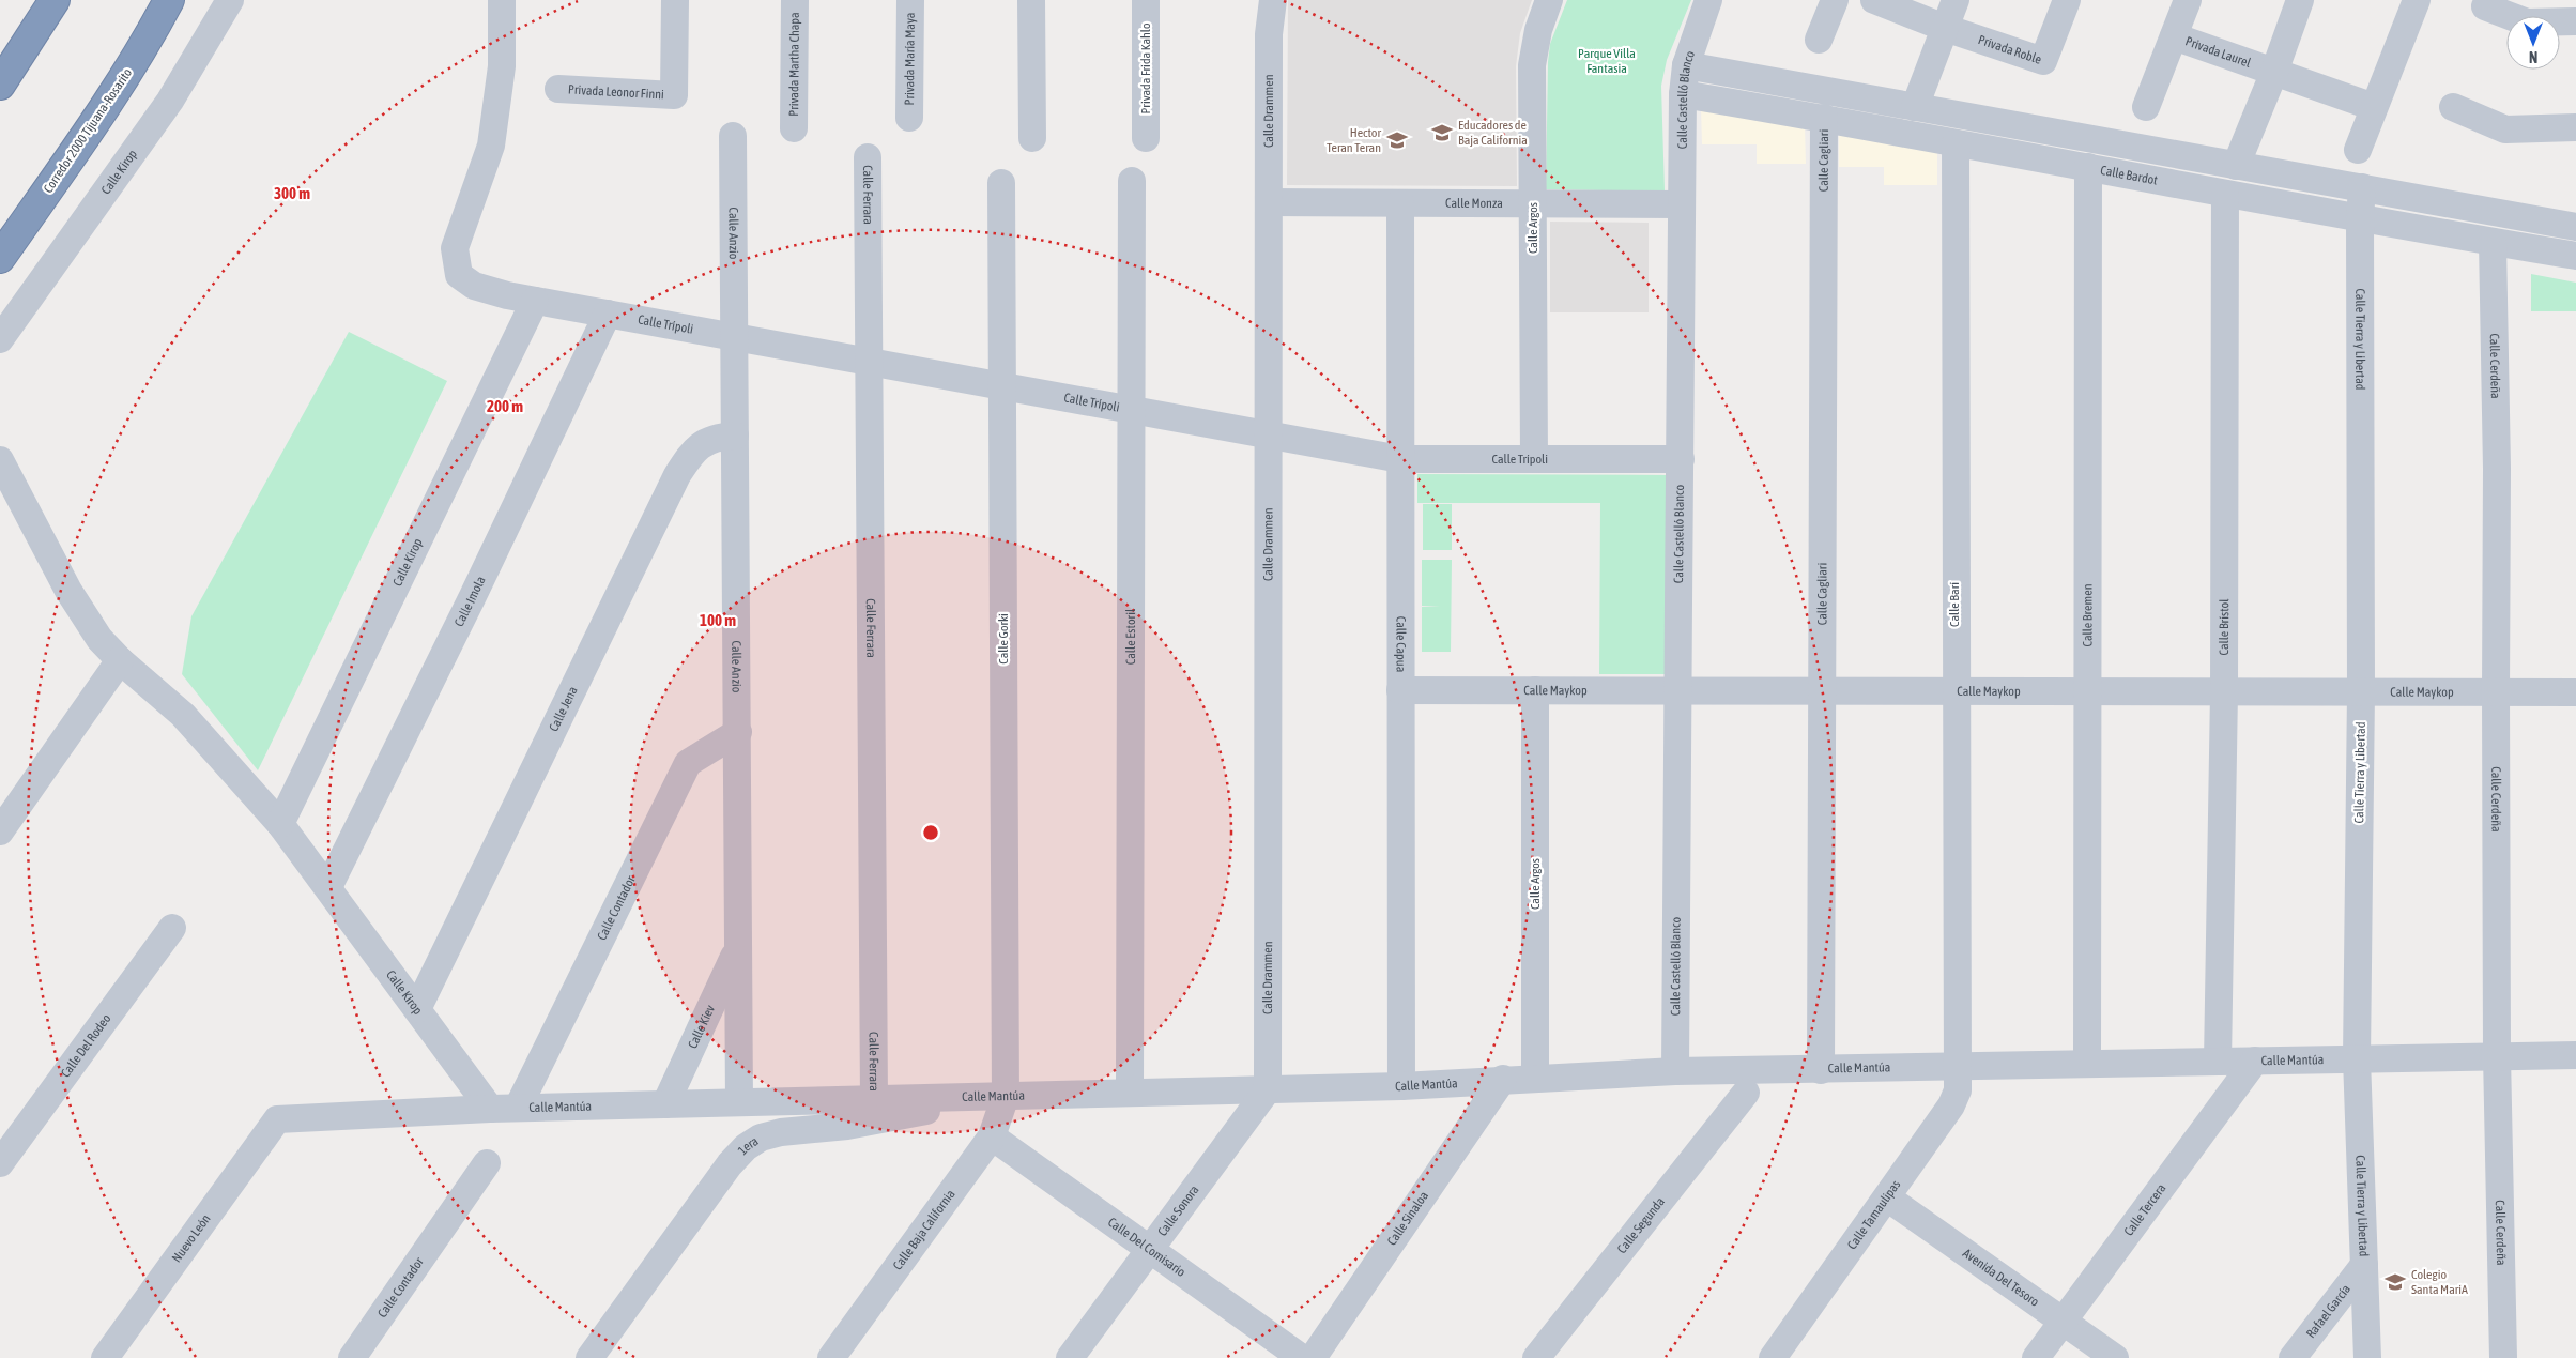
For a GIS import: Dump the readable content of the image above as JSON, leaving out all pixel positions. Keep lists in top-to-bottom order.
{
  "streets": {
    "highway": ["Corredor 2000 Tijuana-Rosarito"],
    "street": [
      "Privada Roble",
      "Privada Laurel",
      "Privada María Maya",
      "Privada Martha Chapa",
      "Privada Frida Kahlo",
      "Privada Leonor Finni",
      "Calle Castelló Blanco",
      "Calle Drammen",
      "Calle Cagliari",
      "Calle Kirop",
      "Calle Bardot",
      "Calle Ferrara",
      "Calle Monza",
      "Calle Argos",
      "Calle Anzio",
      "Calle Trípoli",
      "Calle Tierra y Libertad",
      "Calle Cerdeña",
      "Calle Imola",
      "Calle Barí",
      "Calle Bremen",
      "Calle Brístol",
      "Calle Estoril",
      "Calle Gorki",
      "Calle Capua",
      "Calle Maykop",
      "Calle Jena",
      "Calle Contador",
      "Calle Kiev",
      "Calle Del Rodeo",
      "Calle Mantúa",
      "1era",
      "Calle Tercera",
      "Calle Sonora",
      "Calle Tamaulipas",
      "Calle Sinaloa",
      "Calle Segunda",
      "Calle Baja California",
      "Nuevo León",
      "Calle Del Comisario",
      "Avenida Del Tesoro",
      "Rafael García"
    ]
  },
  "crossings": [
    ["Calle Castelló Blanco", "Calle Bardot"],
    ["Calle Castelló Blanco", "Calle Monza"],
    ["Calle Castelló Blanco", "Calle Trípoli"],
    ["Calle Castelló Blanco", "Calle Maykop"],
    ["Calle Castelló Blanco", "Calle Mantúa"],
    ["Calle Drammen", "Calle Monza"],
    ["Calle Drammen", "Calle Trípoli"],
    ["Calle Drammen", "Calle Mantúa"],
    ["Calle Drammen", "Calle Sonora"],
    ["Calle Cagliari", "Calle Bardot"],
    ["Calle Cagliari", "Calle Maykop"],
    ["Calle Cagliari", "Calle Mantúa"],
    ["Calle Kirop", "Calle Trípoli"],
    ["Calle Kirop", "Calle Imola"],
    ["Calle Kirop", "Calle Jena"],
    ["Calle Kirop", "Calle Mantúa"],
    ["Calle Bardot", "Calle Tierra y Libertad"],
    ["Calle Bardot", "Calle Cerdeña"],
    ["Calle Bardot", "Calle Barí"],
    ["Calle Bardot", "Calle Bremen"],
    ["Calle Bardot", "Calle Brístol"],
    ["Calle Ferrara", "Calle Trípoli"],
    ["Calle Ferrara", "Calle Mantúa"],
    ["Calle Monza", "Calle Argos"],
    ["Calle Monza", "Calle Capua"],
    ["Calle Argos", "Calle Trípoli"],
    ["Calle Argos", "Calle Maykop"],
    ["Calle Argos", "Calle Mantúa"],
    ["Calle Anzio", "Calle Trípoli"],
    ["Calle Anzio", "Calle Jena"],
    ["Calle Anzio", "Calle Contador"],
    ["Calle Anzio", "Calle Kiev"],
    ["Calle Anzio", "Calle Mantúa"],
    ["Calle Trípoli", "Calle Imola"],
    ["Calle Trípoli", "Calle Estoril"],
    ["Calle Trípoli", "Calle Gorki"],
    ["Calle Trípoli", "Calle Capua"],
    ["Calle Tierra y Libertad", "Calle Maykop"],
    ["Calle Tierra y Libertad", "Calle Mantúa"],
    ["Calle Tierra y Libertad", "Rafael García"],
    ["Calle Cerdeña", "Calle Maykop"],
    ["Calle Cerdeña", "Calle Mantúa"],
    ["Calle Barí", "Calle Maykop"],
    ["Calle Barí", "Calle Mantúa"],
    ["Calle Barí", "Calle Tamaulipas"],
    ["Calle Bremen", "Calle Maykop"],
    ["Calle Bremen", "Calle Mantúa"],
    ["Calle Brístol", "Calle Maykop"],
    ["Calle Brístol", "Calle Mantúa"],
    ["Calle Estoril", "Calle Mantúa"],
    ["Calle Gorki", "Calle Mantúa"],
    ["Calle Gorki", "1era"],
    ["Calle Gorki", "Calle Baja California"],
    ["Calle Capua", "Calle Maykop"],
    ["Calle Capua", "Calle Mantúa"],
    ["Calle Contador", "Calle Mantúa"],
    ["Calle Kiev", "Calle Mantúa"],
    ["Calle Mantúa", "1era"],
    ["Calle Mantúa", "Calle Tercera"],
    ["Calle Mantúa", "Calle Sonora"],
    ["Calle Mantúa", "Calle Tamaulipas"],
    ["Calle Mantúa", "Calle Sinaloa"],
    ["Calle Mantúa", "Calle Baja California"],
    ["Calle Mantúa", "Nuevo León"],
    ["1era", "Calle Baja California"],
    ["Calle Tercera", "Avenida Del Tesoro"],
    ["Calle Sonora", "Calle Del Comisario"],
    ["Calle Tamaulipas", "Avenida Del Tesoro"],
    ["Calle Baja California", "Calle Del Comisario"]
  ],
  "parks": ["Parque Villa Fantasia"],
  "places": {
    "school or university": ["Educadores de Baja California", "Hector Teran Teran", "Colegio Santa MariA"]
  },
  "north": "bottom",
  "rings": ["300 m", "200 m", "100 m"]
}
